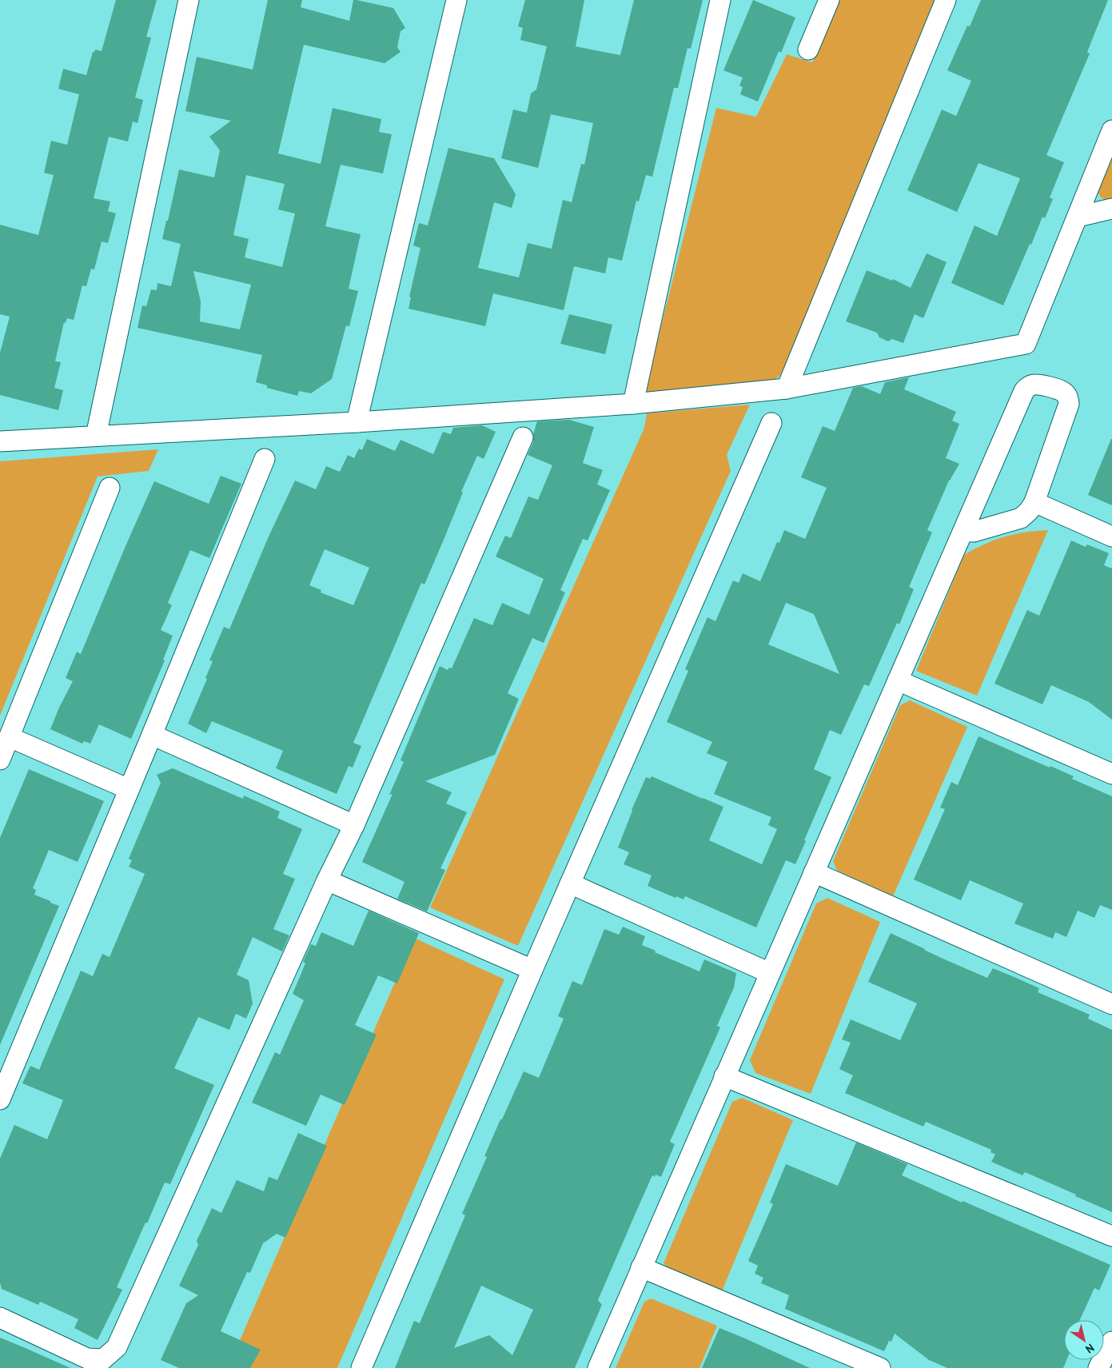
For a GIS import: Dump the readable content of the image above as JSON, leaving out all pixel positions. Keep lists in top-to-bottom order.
{
  "north": "bottom right"
}
